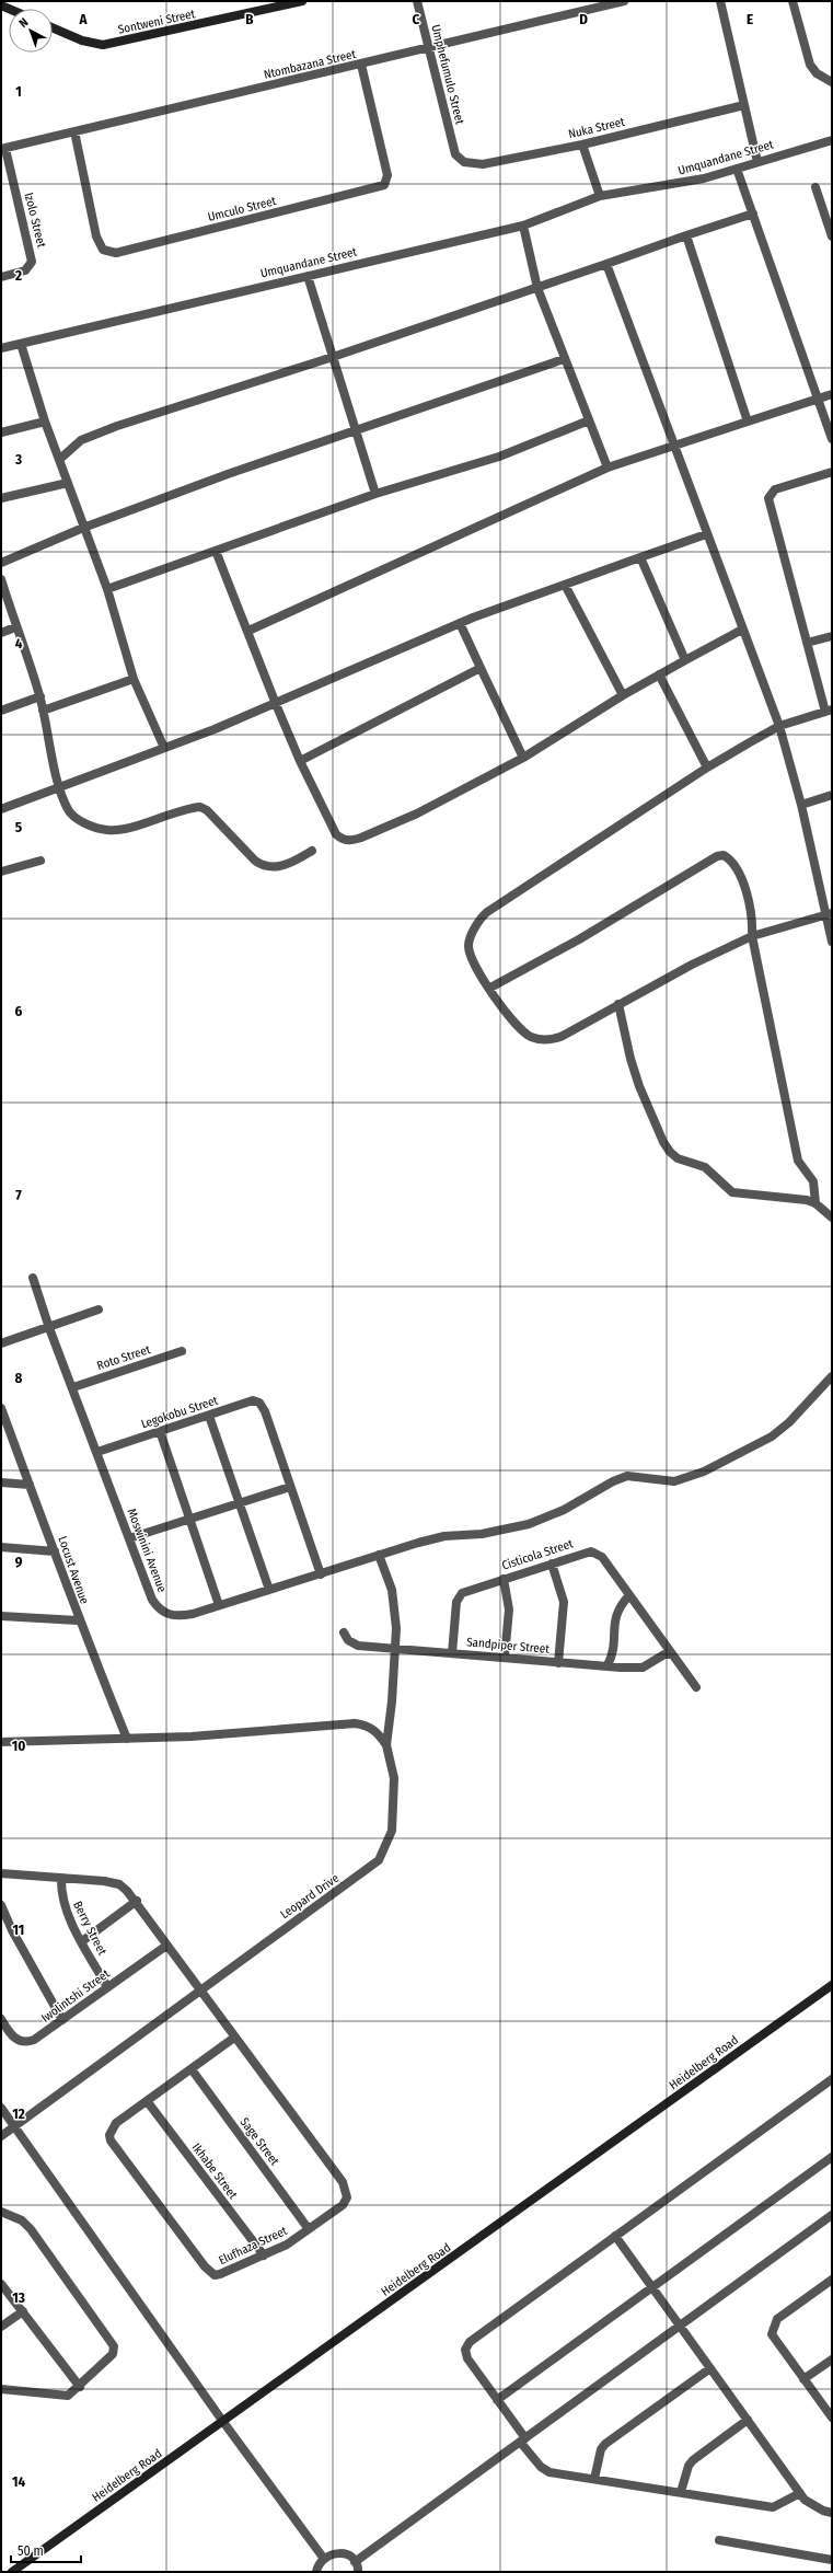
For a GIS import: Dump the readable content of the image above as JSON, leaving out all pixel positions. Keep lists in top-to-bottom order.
{
  "streets": {
    "main road": ["Sontweni Street", "Heidelberg Road"],
    "street": [
      "Ntombazana Street",
      "Umphefumulo Street",
      "Nuka Street",
      "Umquandane Street",
      "Umculo Street",
      "Izolo Street",
      "Roto Street",
      "Legokobu Street",
      "Moswinini Avenue",
      "Cisticola Street",
      "Locust Avenue",
      "Sandpiper Street",
      "Leopard Drive",
      "Berry Street",
      "Iwolintshi Street",
      "Sage Street",
      "Ikhabe Street",
      "Elufhaza Street"
    ]
  },
  "crossings": [
    ["Ntombazana Street", "Umphefumulo Street"],
    ["Ntombazana Street", "Umculo Street"],
    ["Ntombazana Street", "Izolo Street"],
    ["Umphefumulo Street", "Nuka Street"],
    ["Roto Street", "Moswinini Avenue"],
    ["Legokobu Street", "Moswinini Avenue"],
    ["Moswinini Avenue", "Leopard Drive"],
    ["Cisticola Street", "Sandpiper Street"],
    ["Sandpiper Street", "Leopard Drive"],
    ["Leopard Drive", "Elufhaza Street"],
    ["Berry Street", "Iwolintshi Street"],
    ["Sage Street", "Elufhaza Street"],
    ["Ikhabe Street", "Elufhaza Street"]
  ],
  "scale_bar": "50 m",
  "north": "top left",
  "grid": {
    "columns": [
      "A",
      "B",
      "C",
      "D",
      "E"
    ],
    "rows": [
      "1",
      "2",
      "3",
      "4",
      "5",
      "6",
      "7",
      "8",
      "9",
      "10",
      "11",
      "12",
      "13",
      "14"
    ]
  }
}
